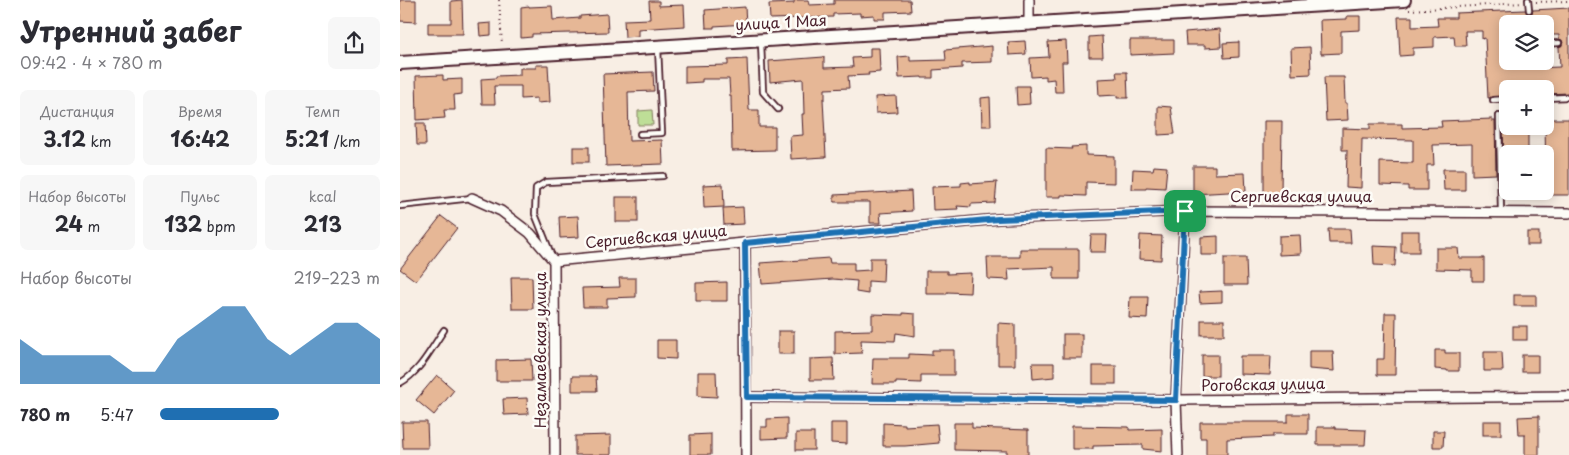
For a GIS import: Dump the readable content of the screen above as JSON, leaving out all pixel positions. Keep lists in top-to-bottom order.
{
  "streets": {
    "street": [
      "улица 1 Мая",
      "Сергиевская улица",
      "Незамаевская улица",
      "Роговская улица"
    ]
  },
  "crossings": [
    ["Сергиевская улица", "Незамаевская улица"]
  ],
  "page": {
    "heading": ["Утренний забег", "09:42 · 4 × 780 m"],
    "map_buttons": ["+", "−"],
    "stats": [
      ["Дистанция", "3.12 km"],
      ["Время", "16:42"],
      ["Темп", "5:21 /km"],
      ["Набор высоты", "24 m"],
      ["Пульс", "132 bpm"],
      ["kcal", "213"]
    ],
    "chart": ["Набор высоты", "219–223 m"],
    "list": [
      {
        "name": "780 m",
        "note": "5:47"
      }
    ]
  }
}
